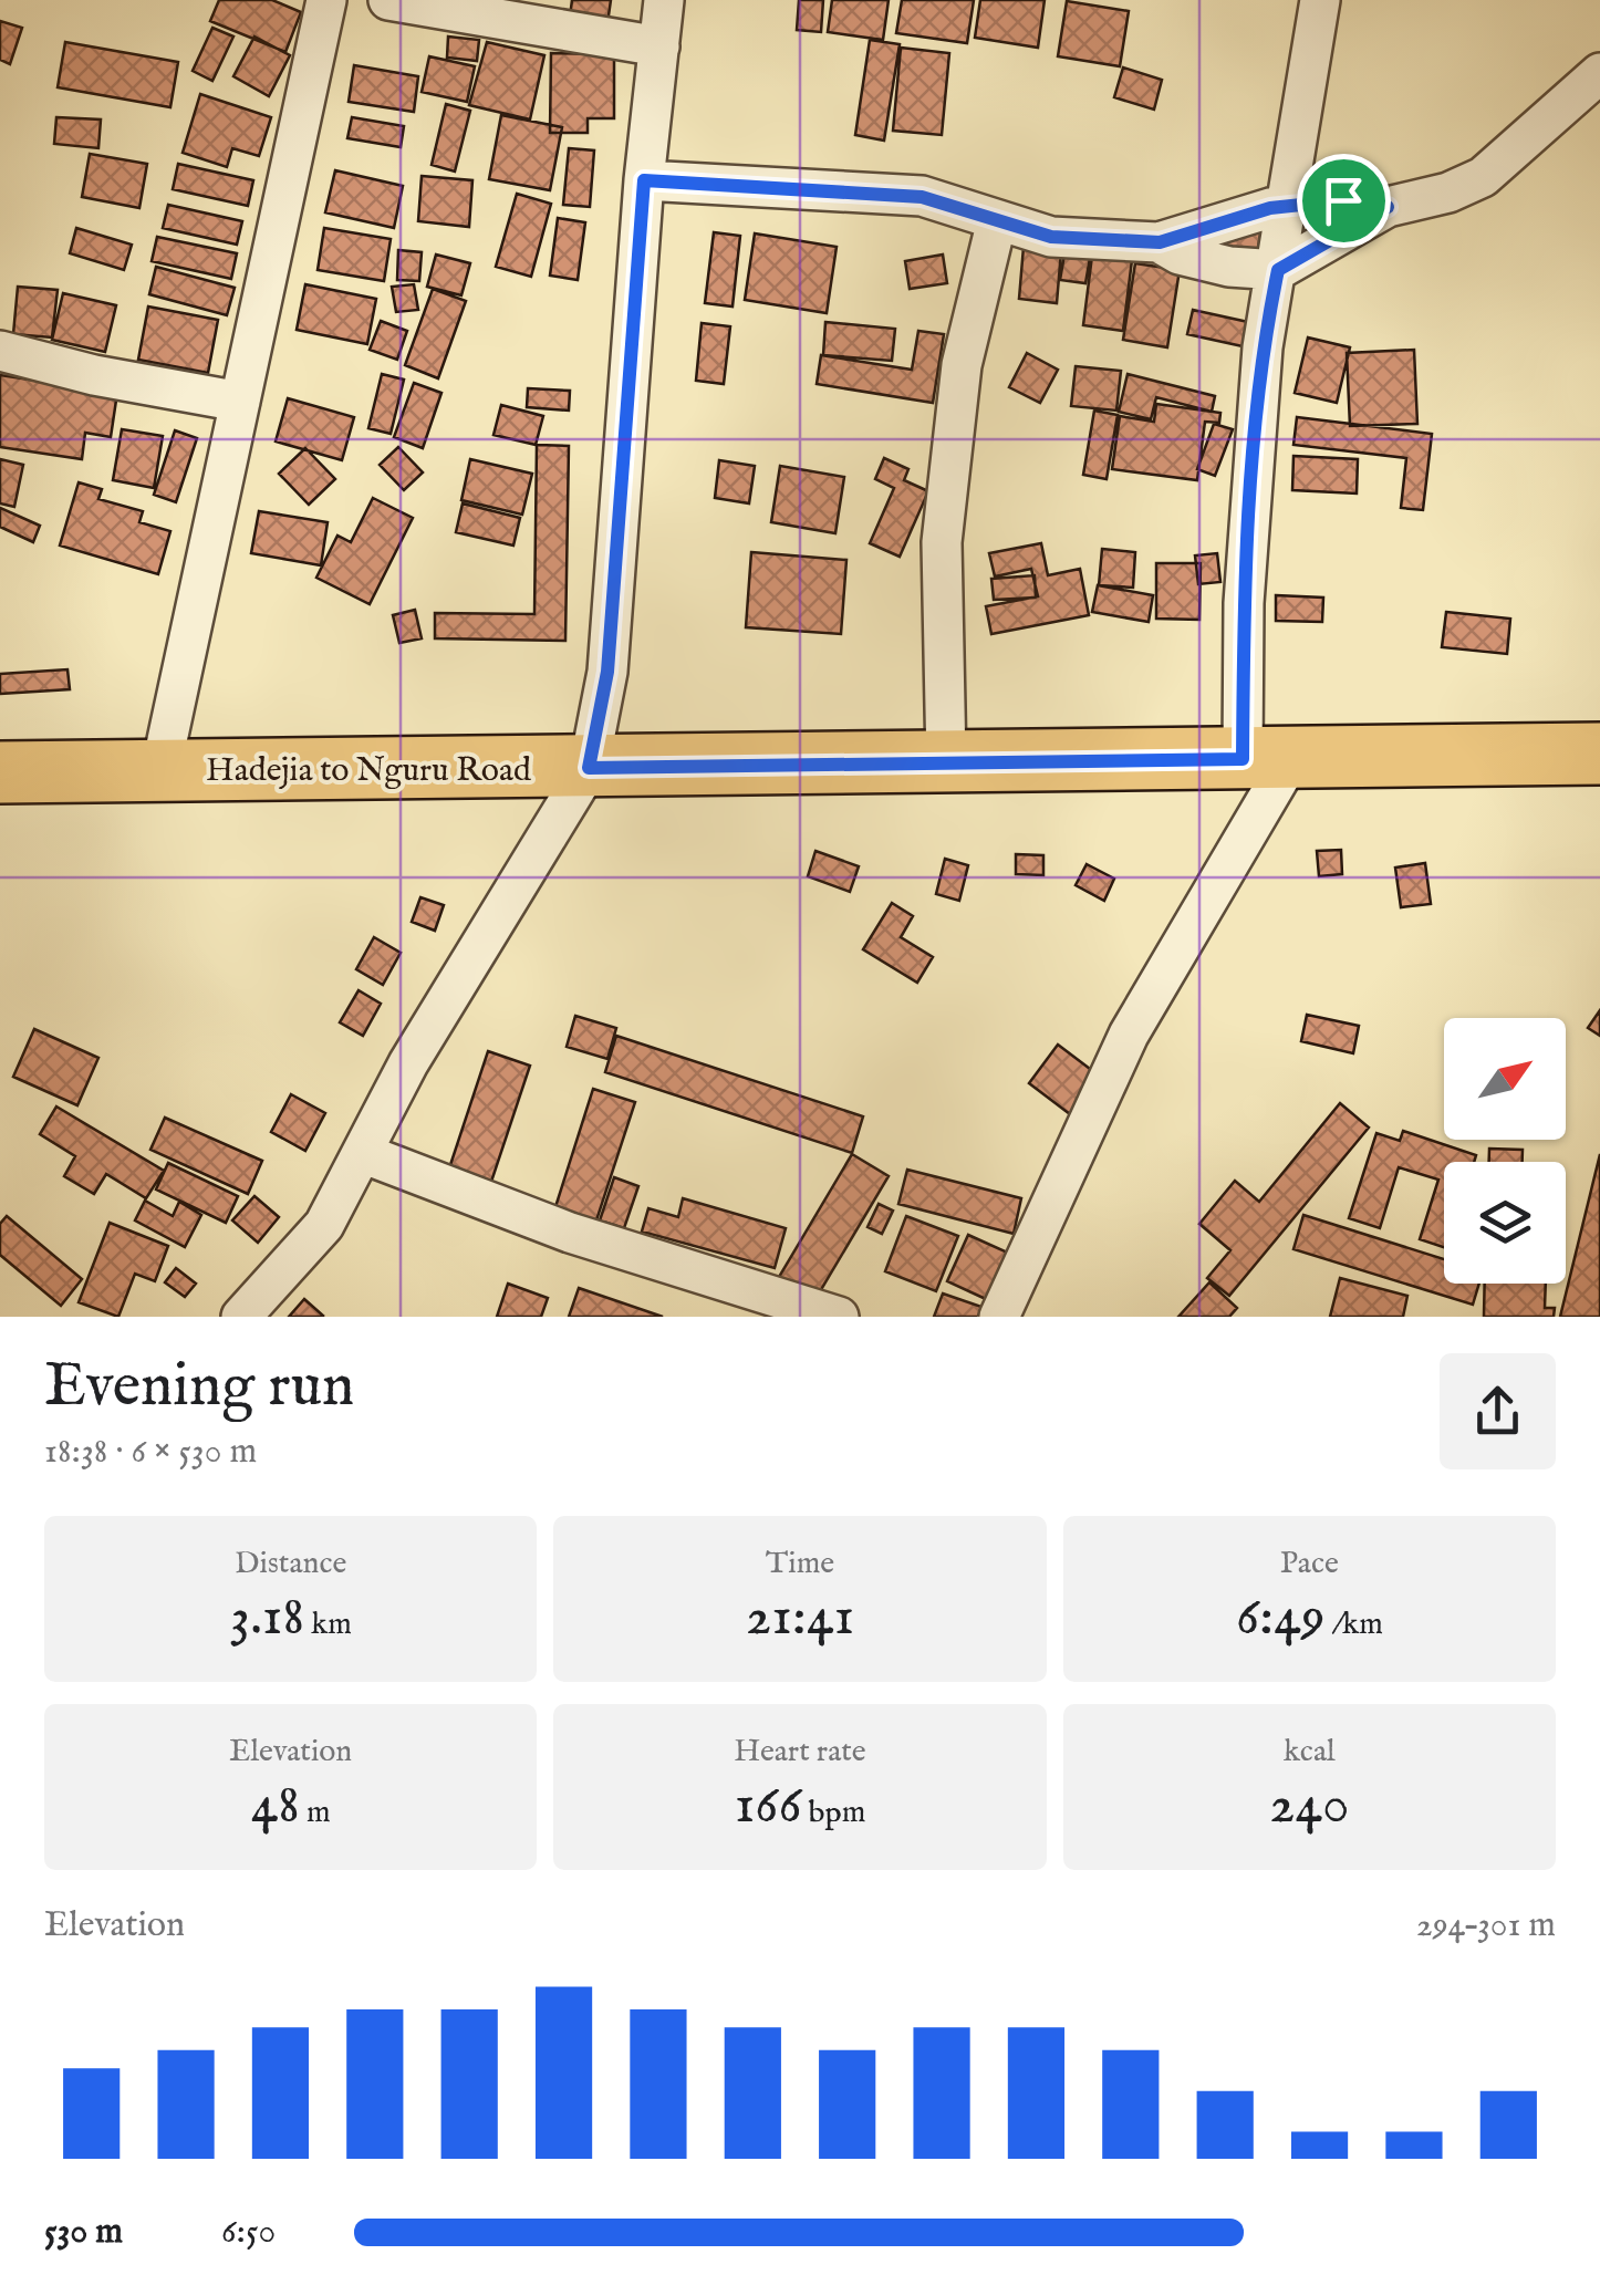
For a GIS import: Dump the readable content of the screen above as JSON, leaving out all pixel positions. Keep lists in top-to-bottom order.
{
  "streets": {
    "main road": ["Hadejia to Nguru Road"]
  },
  "north": "top right",
  "page": {
    "heading": ["Evening run", "18:38 · 6 × 530 m"],
    "stats": [
      ["Distance", "3.18 km"],
      ["Time", "21:41"],
      ["Pace", "6:49 /km"],
      ["Elevation", "48 m"],
      ["Heart rate", "166 bpm"],
      ["kcal", "240"]
    ],
    "chart": ["Elevation", "294–301 m"],
    "list": [
      {
        "name": "530 m",
        "note": "6:50"
      }
    ]
  }
}
